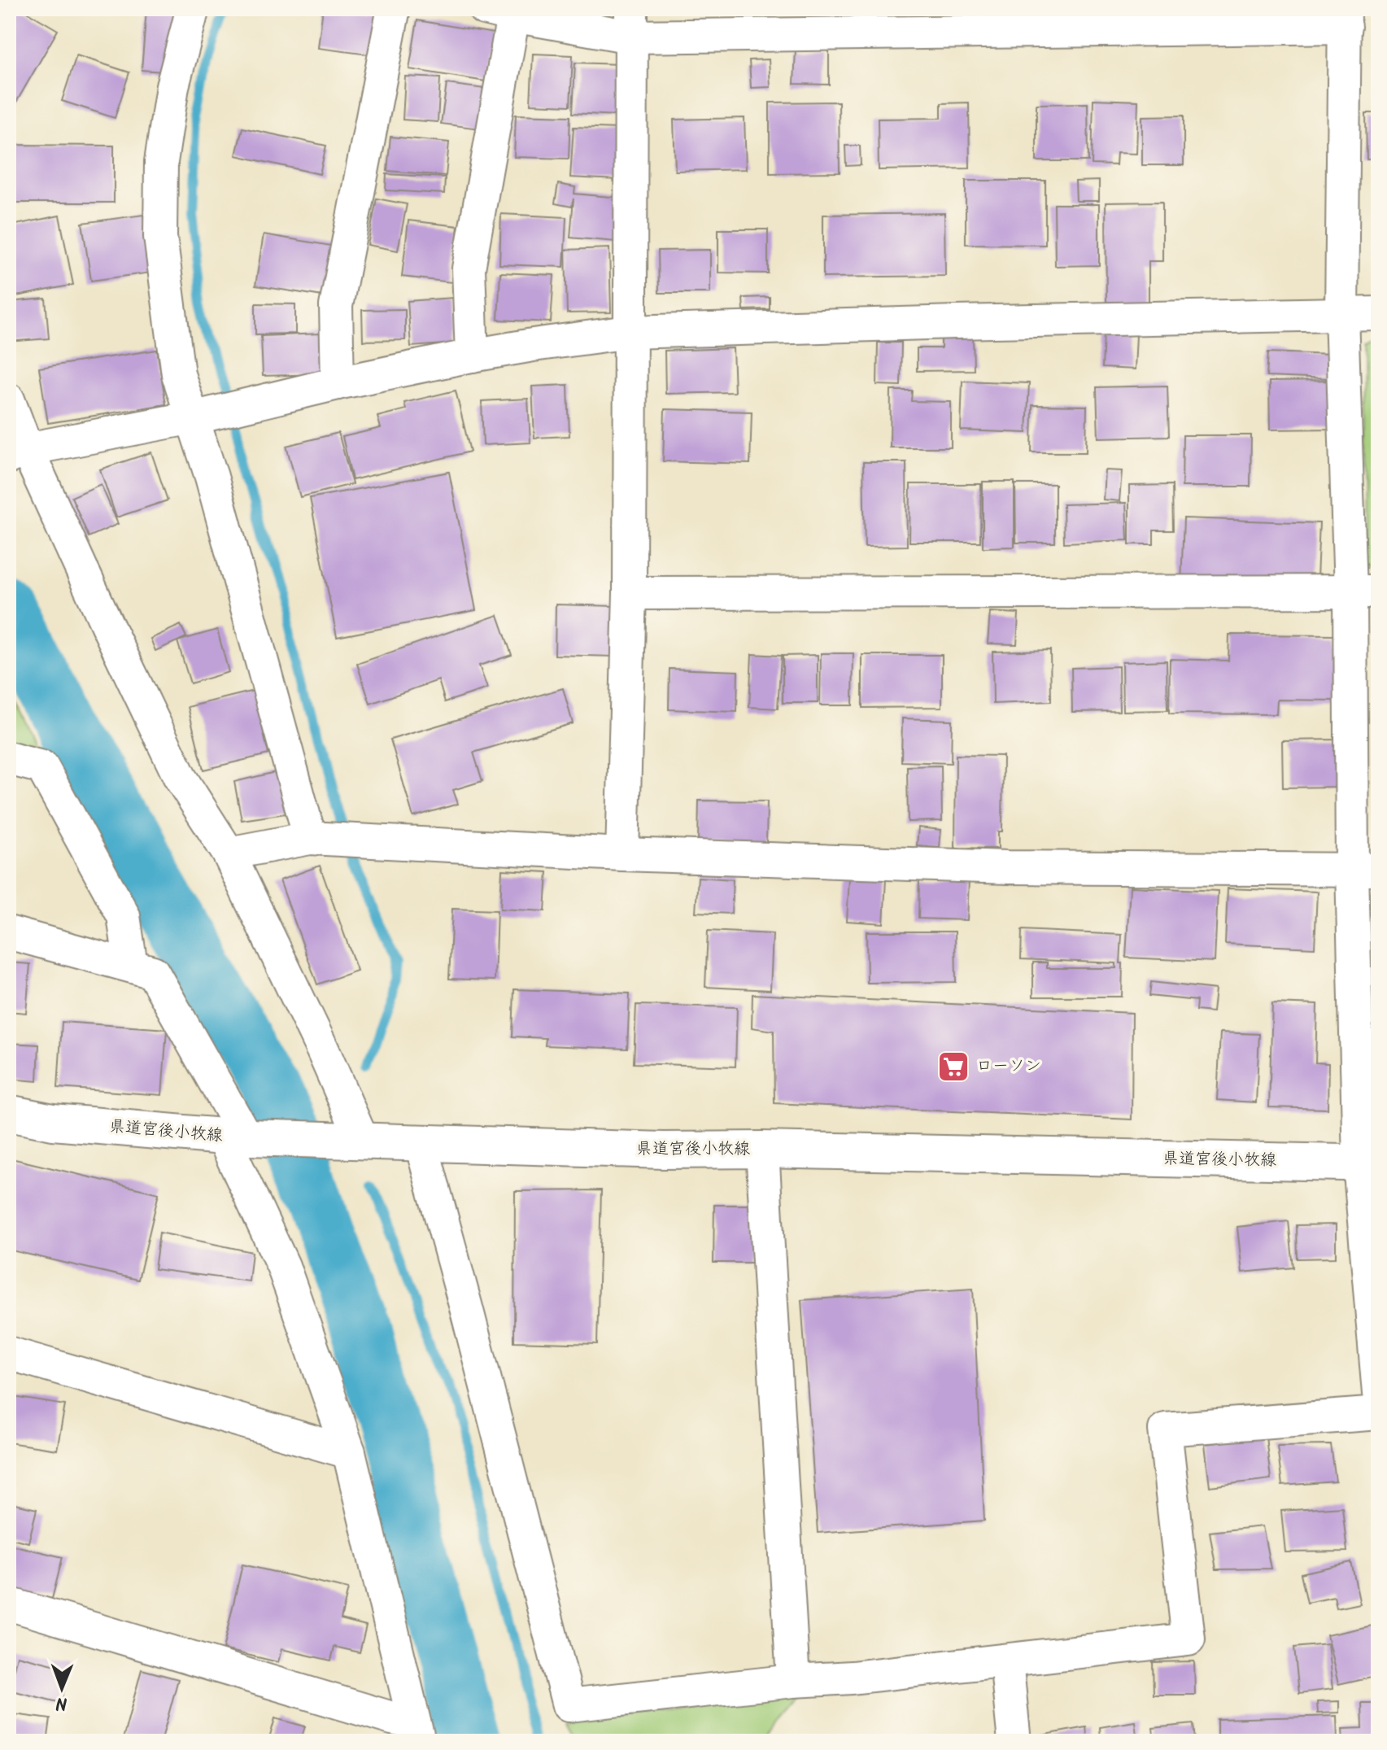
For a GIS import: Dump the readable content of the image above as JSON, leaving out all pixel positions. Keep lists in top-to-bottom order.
{
  "streets": {
    "main road": ["県道宮後小牧線"]
  },
  "places": {
    "supermarket": ["ローソン"]
  },
  "north": "bottom"
}
